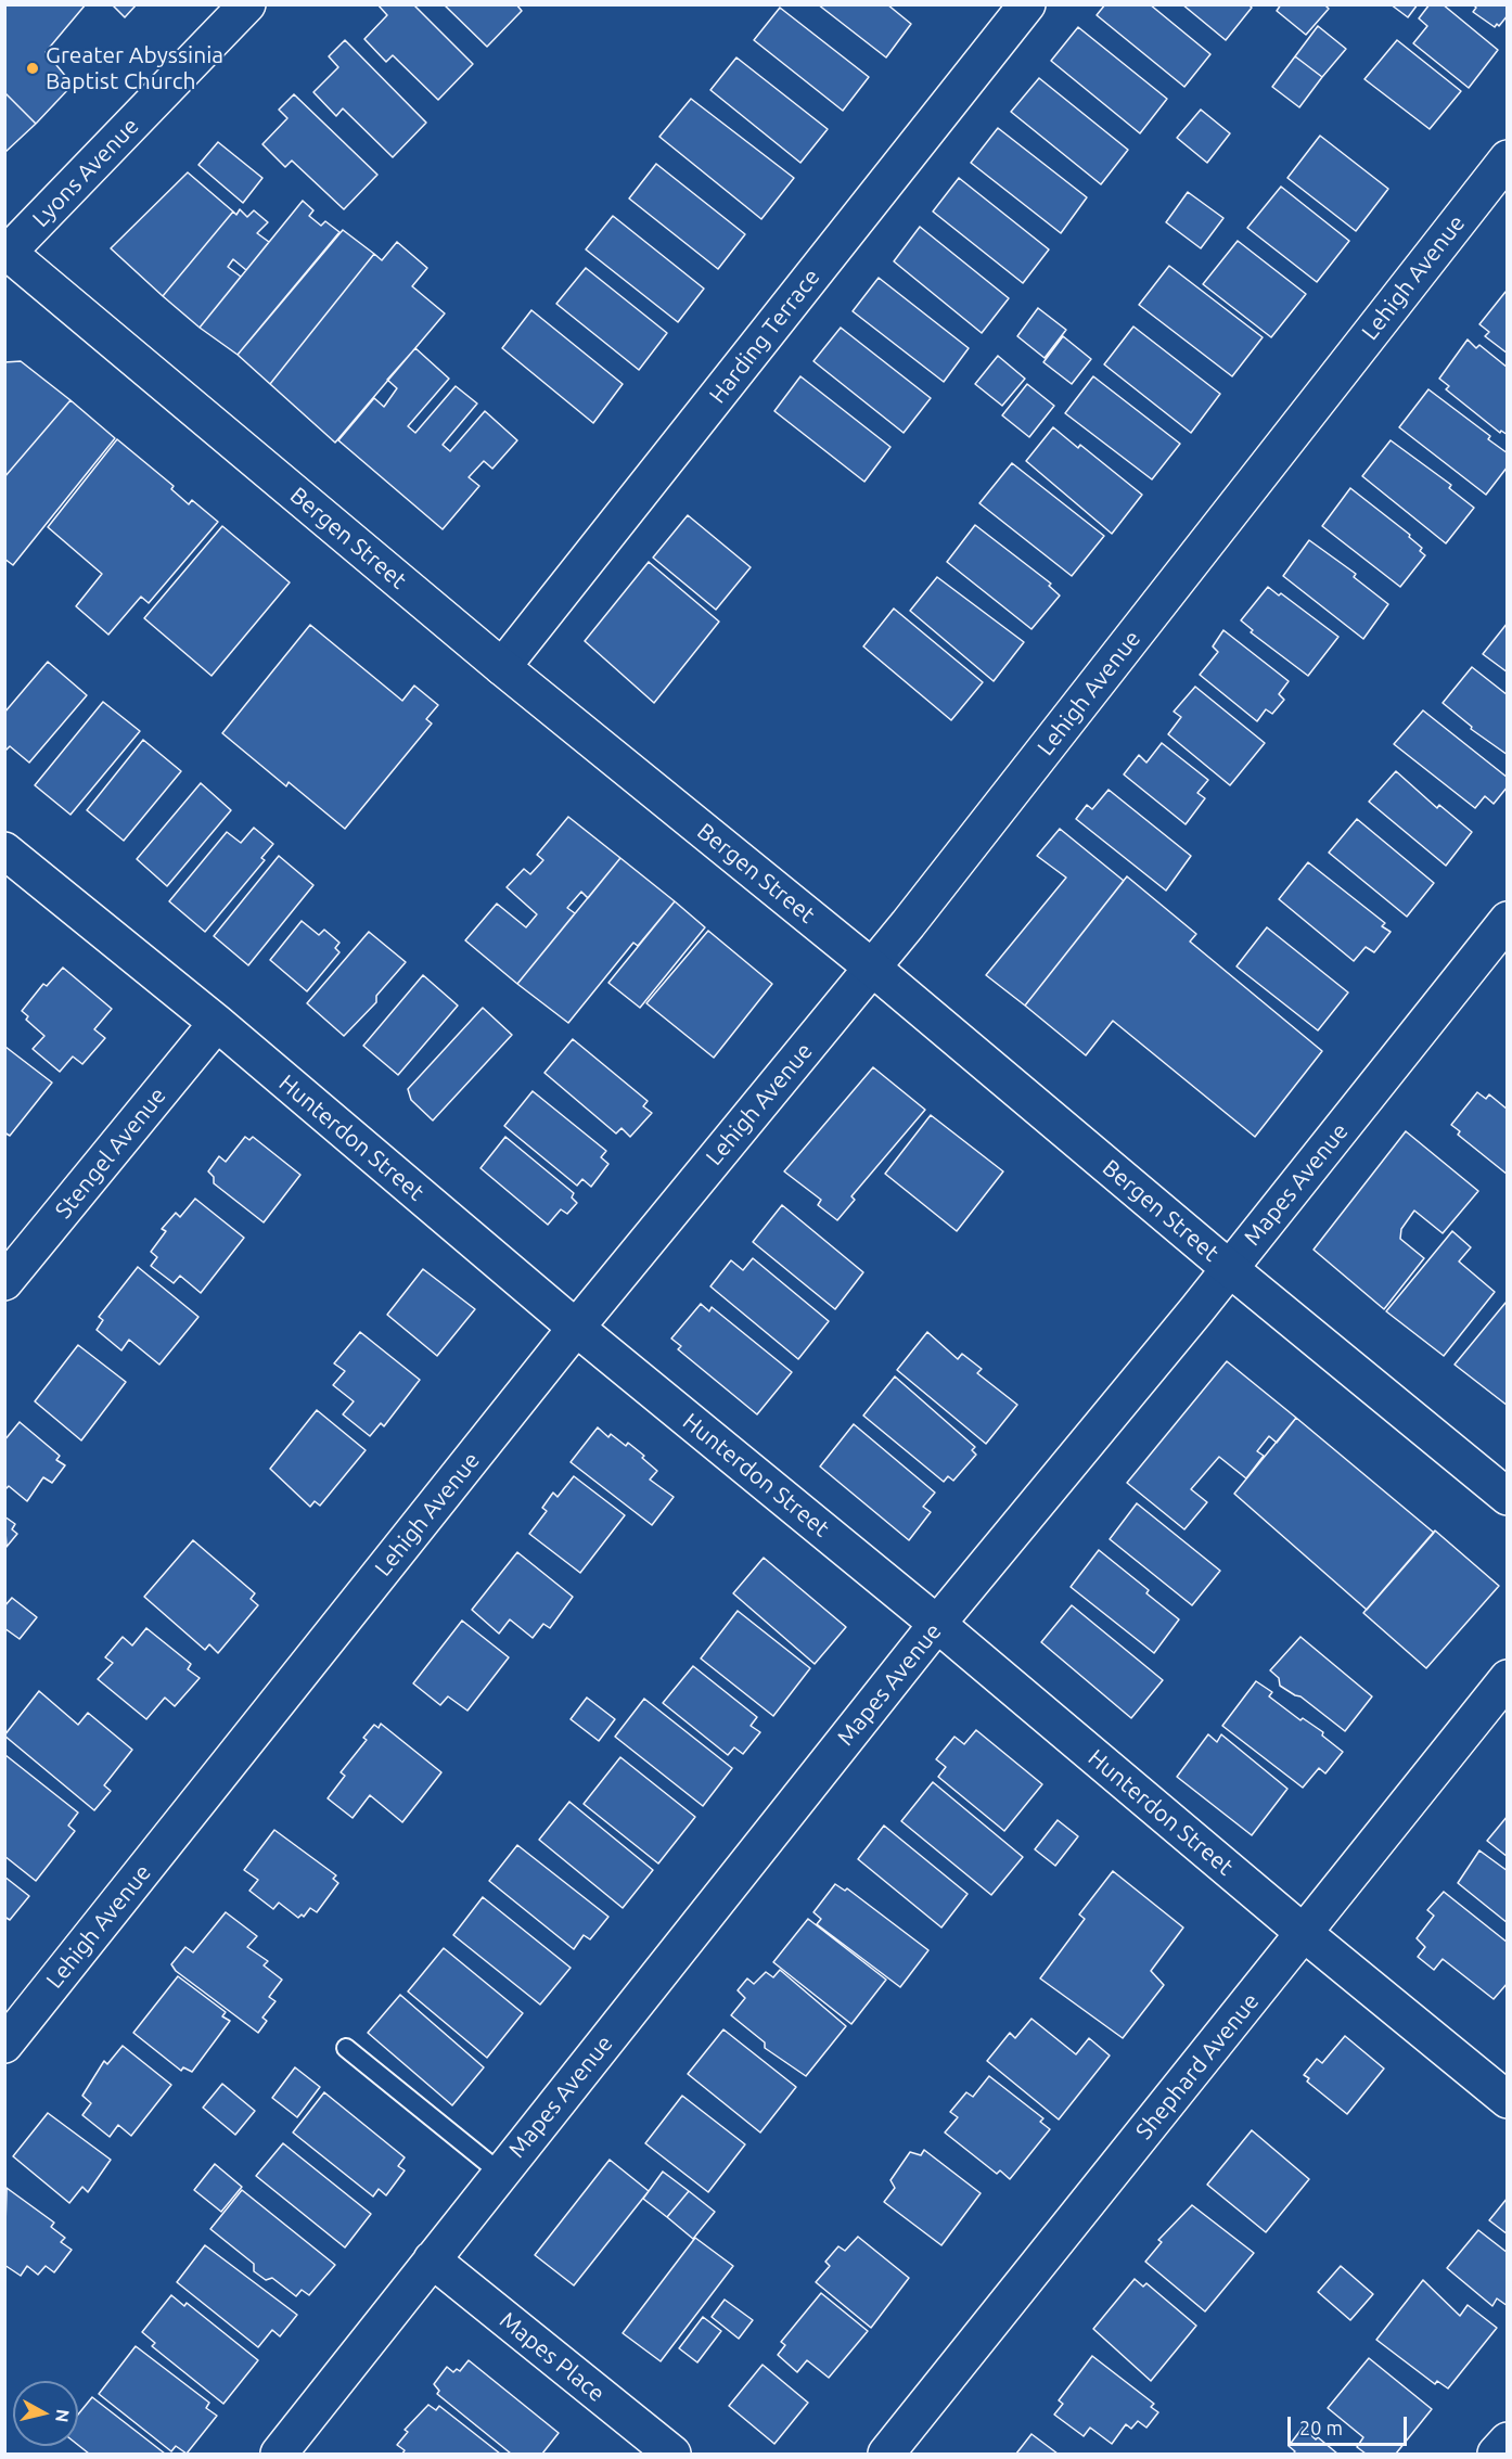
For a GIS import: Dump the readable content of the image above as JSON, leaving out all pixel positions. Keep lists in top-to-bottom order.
{
  "streets": {
    "street": [
      "Lyons Avenue",
      "Lehigh Avenue",
      "Harding Terrace",
      "Bergen Street",
      "Hunterdon Street",
      "Stengel Avenue",
      "Mapes Avenue",
      "Shephard Avenue",
      "Mapes Place"
    ]
  },
  "crossings": [
    ["Lyons Avenue", "Bergen Street"],
    ["Lehigh Avenue", "Bergen Street"],
    ["Lehigh Avenue", "Hunterdon Street"],
    ["Harding Terrace", "Bergen Street"],
    ["Bergen Street", "Mapes Avenue"],
    ["Hunterdon Street", "Stengel Avenue"],
    ["Hunterdon Street", "Mapes Avenue"],
    ["Hunterdon Street", "Shephard Avenue"],
    ["Mapes Avenue", "Mapes Place"]
  ],
  "places": ["Greater Abyssinia Baptist Church"],
  "scale_bar": "20 m",
  "north": "right"
}
